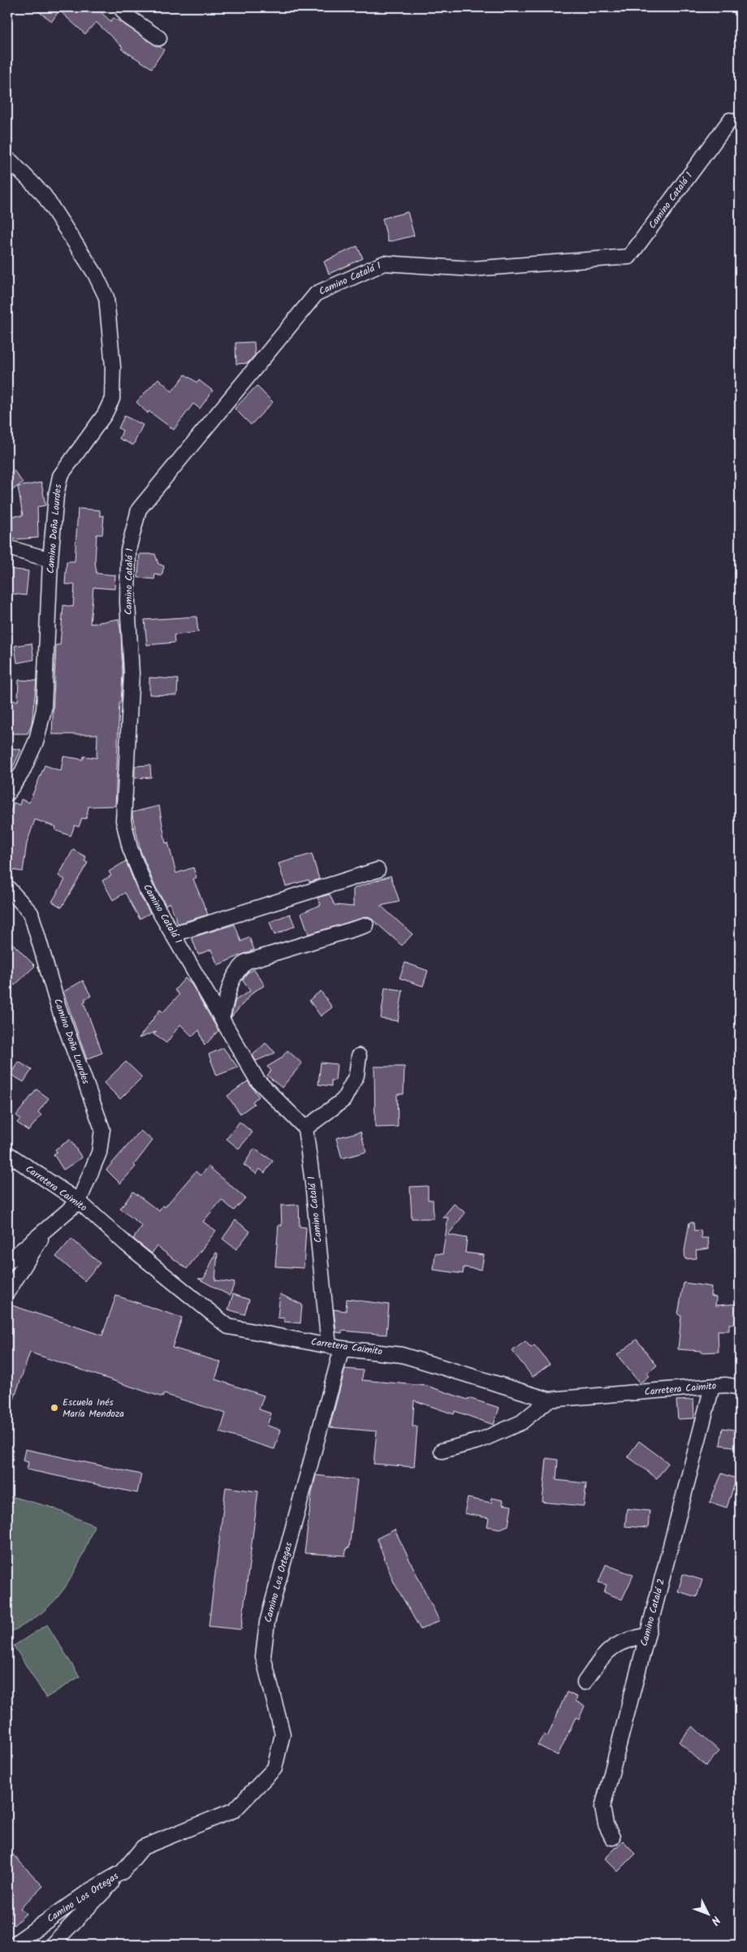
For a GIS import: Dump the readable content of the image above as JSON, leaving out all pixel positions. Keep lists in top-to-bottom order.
{
  "streets": {
    "street": [
      "Camino Catalá 1",
      "Camino Doña Lourdes",
      "Carretera Caimito",
      "Camino Los Ortegas",
      "Camino Catalá 2"
    ]
  },
  "crossings": [
    ["Camino Catalá 1", "Carretera Caimito"],
    ["Camino Catalá 1", "Camino Los Ortegas"],
    ["Camino Doña Lourdes", "Carretera Caimito"],
    ["Carretera Caimito", "Camino Los Ortegas"],
    ["Carretera Caimito", "Camino Catalá 2"]
  ],
  "places": ["Escuela Inés María Mendoza"],
  "north": "bottom right"
}
